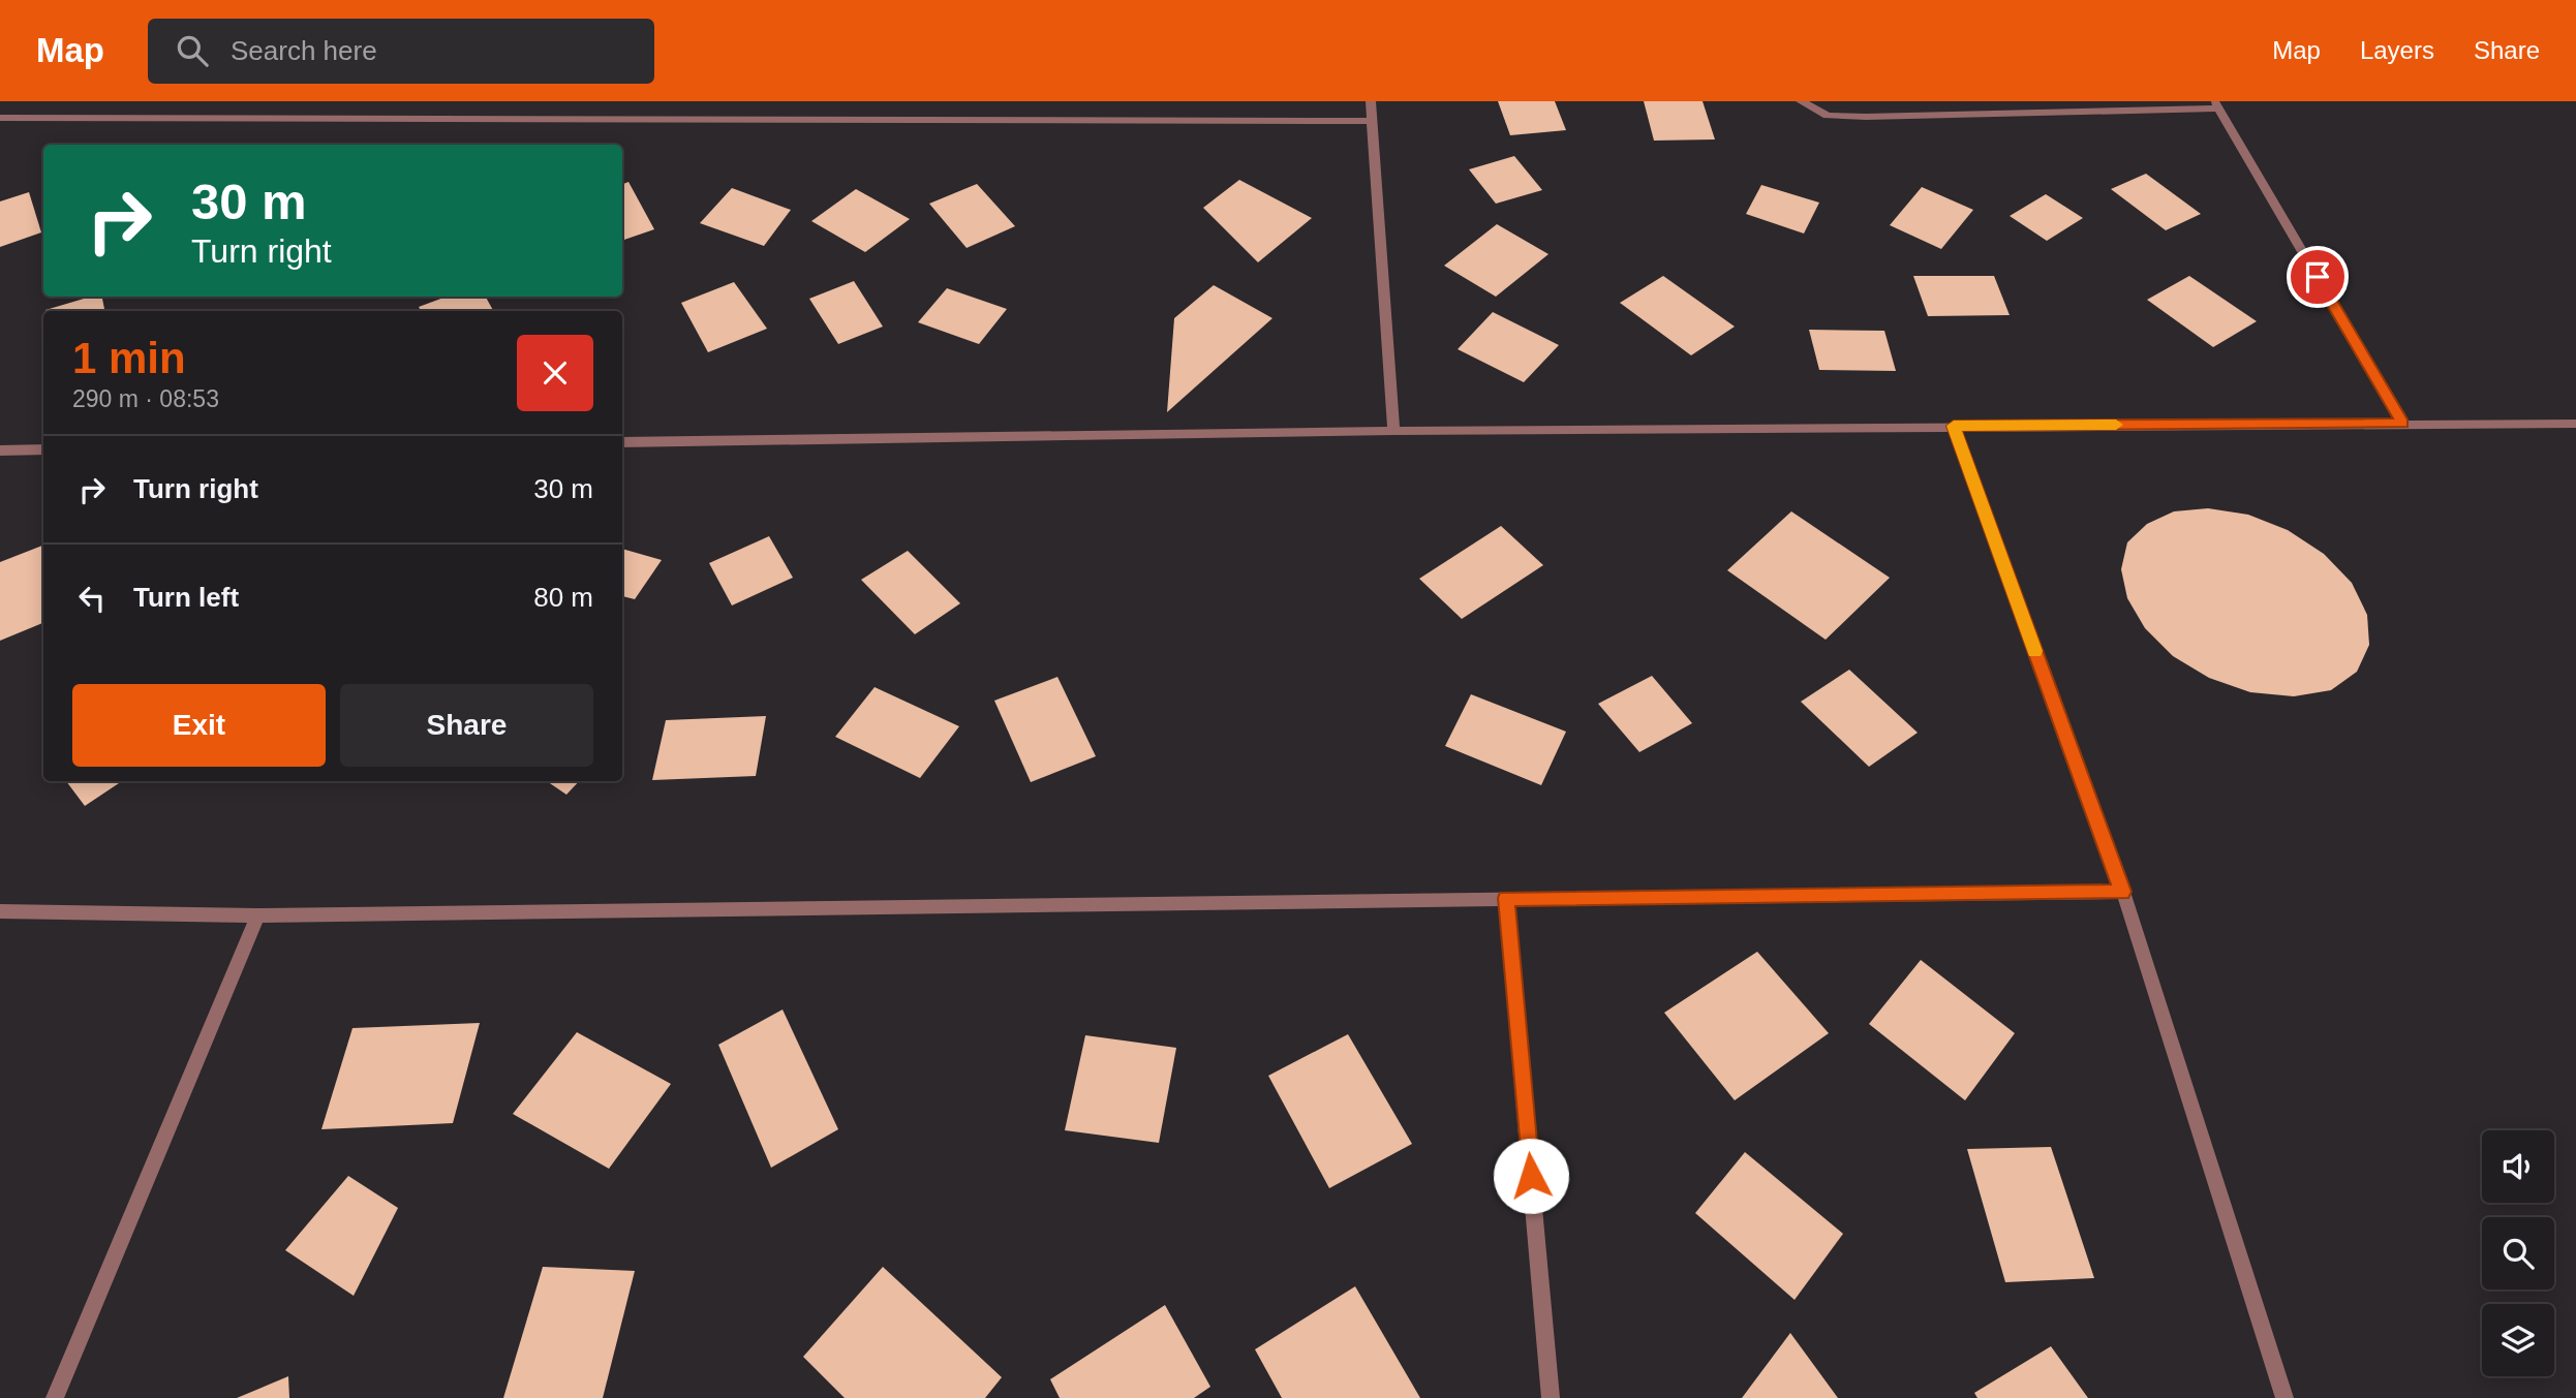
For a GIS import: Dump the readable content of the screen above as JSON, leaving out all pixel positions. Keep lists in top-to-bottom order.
{
  "page": {
    "header": "Map",
    "search": "Search here",
    "nav": ["Map", "Layers", "Share"],
    "turn": ["30 m", "Turn right"],
    "heading": ["1 min", "290 m · 08:53"],
    "list": [
      {
        "name": "Turn right",
        "value": "30 m"
      },
      {
        "name": "Turn left",
        "value": "80 m"
      }
    ],
    "buttons": ["Exit", "Share"]
  }
}
